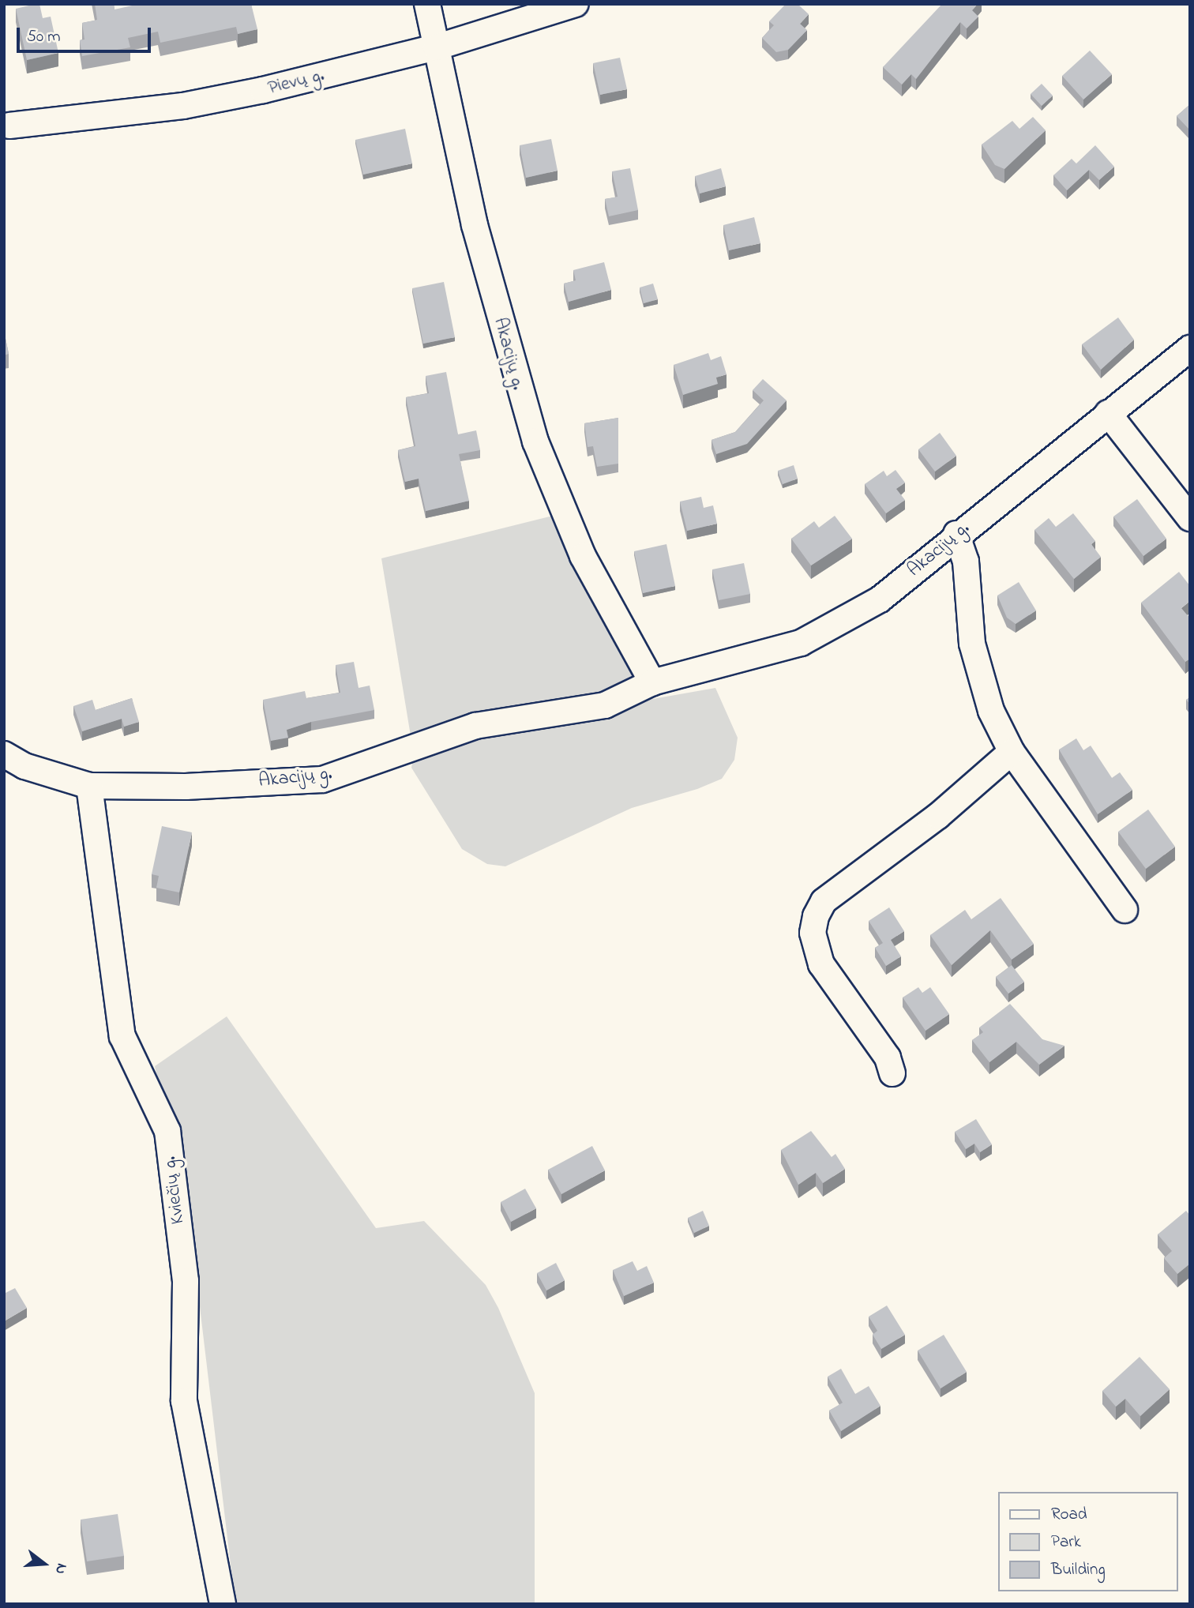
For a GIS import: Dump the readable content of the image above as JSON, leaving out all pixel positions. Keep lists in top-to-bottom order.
{
  "streets": {
    "street": ["Pievų g.", "Akacijų g.", "Kviečių g."]
  },
  "crossings": [
    ["Pievų g.", "Akacijų g."],
    ["Akacijų g.", "Kviečių g."]
  ],
  "legend": ["Road", "Park", "Building"],
  "scale_bar": "50 m",
  "north": "right"
}
